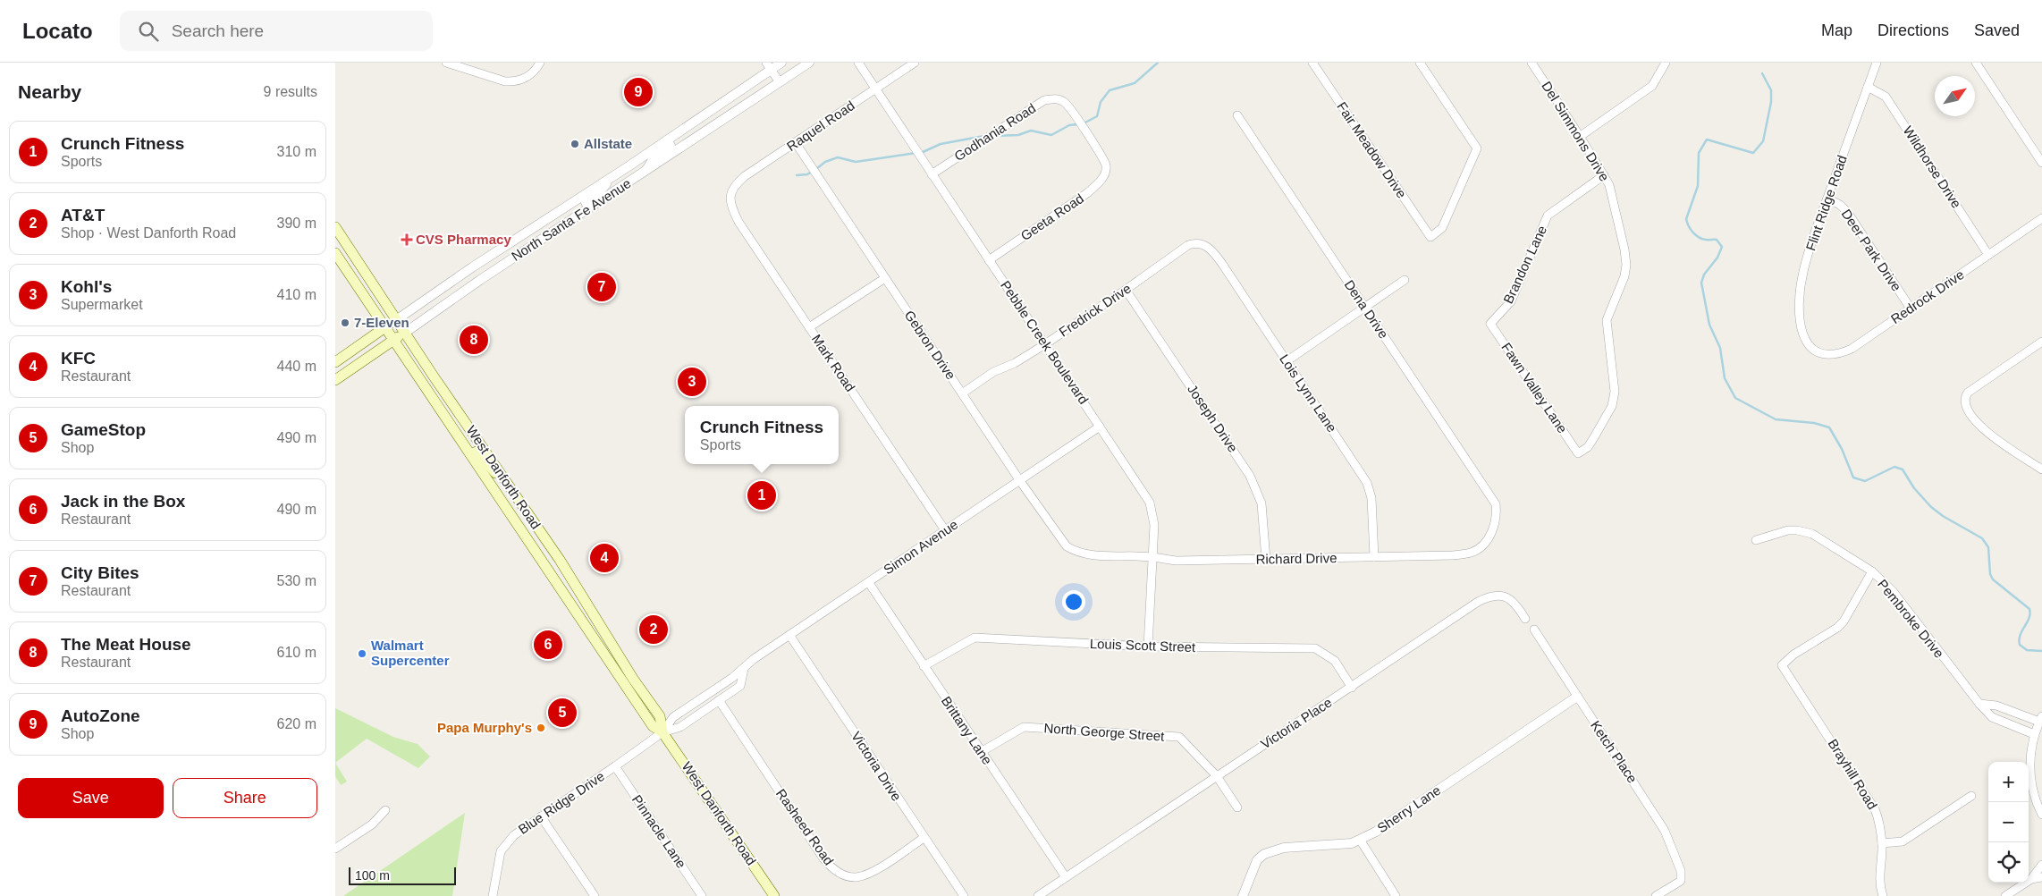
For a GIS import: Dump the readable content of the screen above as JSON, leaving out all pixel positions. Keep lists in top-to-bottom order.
{
  "streets": {
    "main road": ["North Santa Fe Avenue", "West Danforth Road"],
    "street": [
      "Raquel Road",
      "Del Simmons Drive",
      "Godhania Road",
      "Fair Meadow Drive",
      "Wildhorse Drive",
      "Flint Ridge Road",
      "Geeta Road",
      "Deer Park Drive",
      "Brandon Lane",
      "Redrock Drive",
      "Dena Drive",
      "Fredrick Drive",
      "Pebble Creek Boulevard",
      "Gebron Drive",
      "Mark Road",
      "Fawn Valley Lane",
      "Lois Lynn Lane",
      "Joseph Drive",
      "Simon Avenue",
      "Richard Drive",
      "Pembroke Drive",
      "Louis Scott Street",
      "Victoria Place",
      "Brittany Lane",
      "North George Street",
      "Ketch Place",
      "Victoria Drive",
      "Brayhill Road",
      "Blue Ridge Drive",
      "Sherry Lane",
      "Rasheed Road",
      "Pinnacle Lane"
    ]
  },
  "crossings": [
    ["Raquel Road", "Pebble Creek Boulevard"],
    ["Raquel Road", "Gebron Drive"],
    ["Raquel Road", "Mark Road"],
    ["Del Simmons Drive", "Brandon Lane"],
    ["Del Simmons Drive", "Fawn Valley Lane"],
    ["Godhania Road", "Geeta Road"],
    ["Godhania Road", "Pebble Creek Boulevard"],
    ["Wildhorse Drive", "Flint Ridge Road"],
    ["Wildhorse Drive", "Redrock Drive"],
    ["Flint Ridge Road", "Deer Park Drive"],
    ["Flint Ridge Road", "Redrock Drive"],
    ["Geeta Road", "Pebble Creek Boulevard"],
    ["North Santa Fe Avenue", "West Danforth Road"],
    ["Deer Park Drive", "Redrock Drive"],
    ["Brandon Lane", "Fawn Valley Lane"],
    ["Dena Drive", "Richard Drive"],
    ["Fredrick Drive", "Pebble Creek Boulevard"],
    ["Fredrick Drive", "Gebron Drive"],
    ["Fredrick Drive", "Lois Lynn Lane"],
    ["Fredrick Drive", "Joseph Drive"],
    ["Pebble Creek Boulevard", "Simon Avenue"],
    ["Pebble Creek Boulevard", "Richard Drive"],
    ["Pebble Creek Boulevard", "Louis Scott Street"],
    ["Gebron Drive", "Simon Avenue"],
    ["Gebron Drive", "Richard Drive"],
    ["Mark Road", "Simon Avenue"],
    ["Lois Lynn Lane", "Richard Drive"],
    ["Joseph Drive", "Richard Drive"],
    ["West Danforth Road", "Simon Avenue"],
    ["West Danforth Road", "Blue Ridge Drive"],
    ["Simon Avenue", "Brittany Lane"],
    ["Simon Avenue", "Victoria Drive"],
    ["Simon Avenue", "Blue Ridge Drive"],
    ["Simon Avenue", "Rasheed Road"],
    ["Pembroke Drive", "Brayhill Road"],
    ["Louis Scott Street", "Victoria Place"],
    ["Louis Scott Street", "Brittany Lane"],
    ["Victoria Place", "Brittany Lane"],
    ["Victoria Place", "North George Street"],
    ["Brittany Lane", "North George Street"],
    ["Ketch Place", "Sherry Lane"],
    ["Victoria Drive", "Rasheed Road"],
    ["Blue Ridge Drive", "Pinnacle Lane"]
  ],
  "places": {
    "other": [
      "Allstate",
      "7-Eleven",
      "Walmart Supercenter",
      "Papa Murphy's"
    ],
    "health": ["CVS Pharmacy"]
  },
  "scale_bar": "100 m",
  "north": "top right",
  "page": {
    "header": "Locato",
    "search": "Search here",
    "nav": ["Map", "Directions", "Saved"],
    "heading": ["Nearby", "9 results"],
    "pins": [
      "9",
      "7",
      "8",
      "3",
      "1",
      "4",
      "2",
      "6",
      "5"
    ],
    "list": [
      {
        "mark": "1",
        "name": "Crunch Fitness",
        "note": "Sports",
        "value": "310 m"
      },
      {
        "mark": "2",
        "name": "AT&T",
        "note": "Shop · West Danforth Road",
        "value": "390 m"
      },
      {
        "mark": "3",
        "name": "Kohl's",
        "note": "Supermarket",
        "value": "410 m"
      },
      {
        "mark": "4",
        "name": "KFC",
        "note": "Restaurant",
        "value": "440 m"
      },
      {
        "mark": "5",
        "name": "GameStop",
        "note": "Shop",
        "value": "490 m"
      },
      {
        "mark": "6",
        "name": "Jack in the Box",
        "note": "Restaurant",
        "value": "490 m"
      },
      {
        "mark": "7",
        "name": "City Bites",
        "note": "Restaurant",
        "value": "530 m"
      },
      {
        "mark": "8",
        "name": "The Meat House",
        "note": "Restaurant",
        "value": "610 m"
      },
      {
        "mark": "9",
        "name": "AutoZone",
        "note": "Shop",
        "value": "620 m"
      }
    ],
    "popup": ["Crunch Fitness", "Sports"],
    "map_buttons": ["+", "−"],
    "buttons": ["Save", "Share"],
    "scale": "100 m"
  }
}
